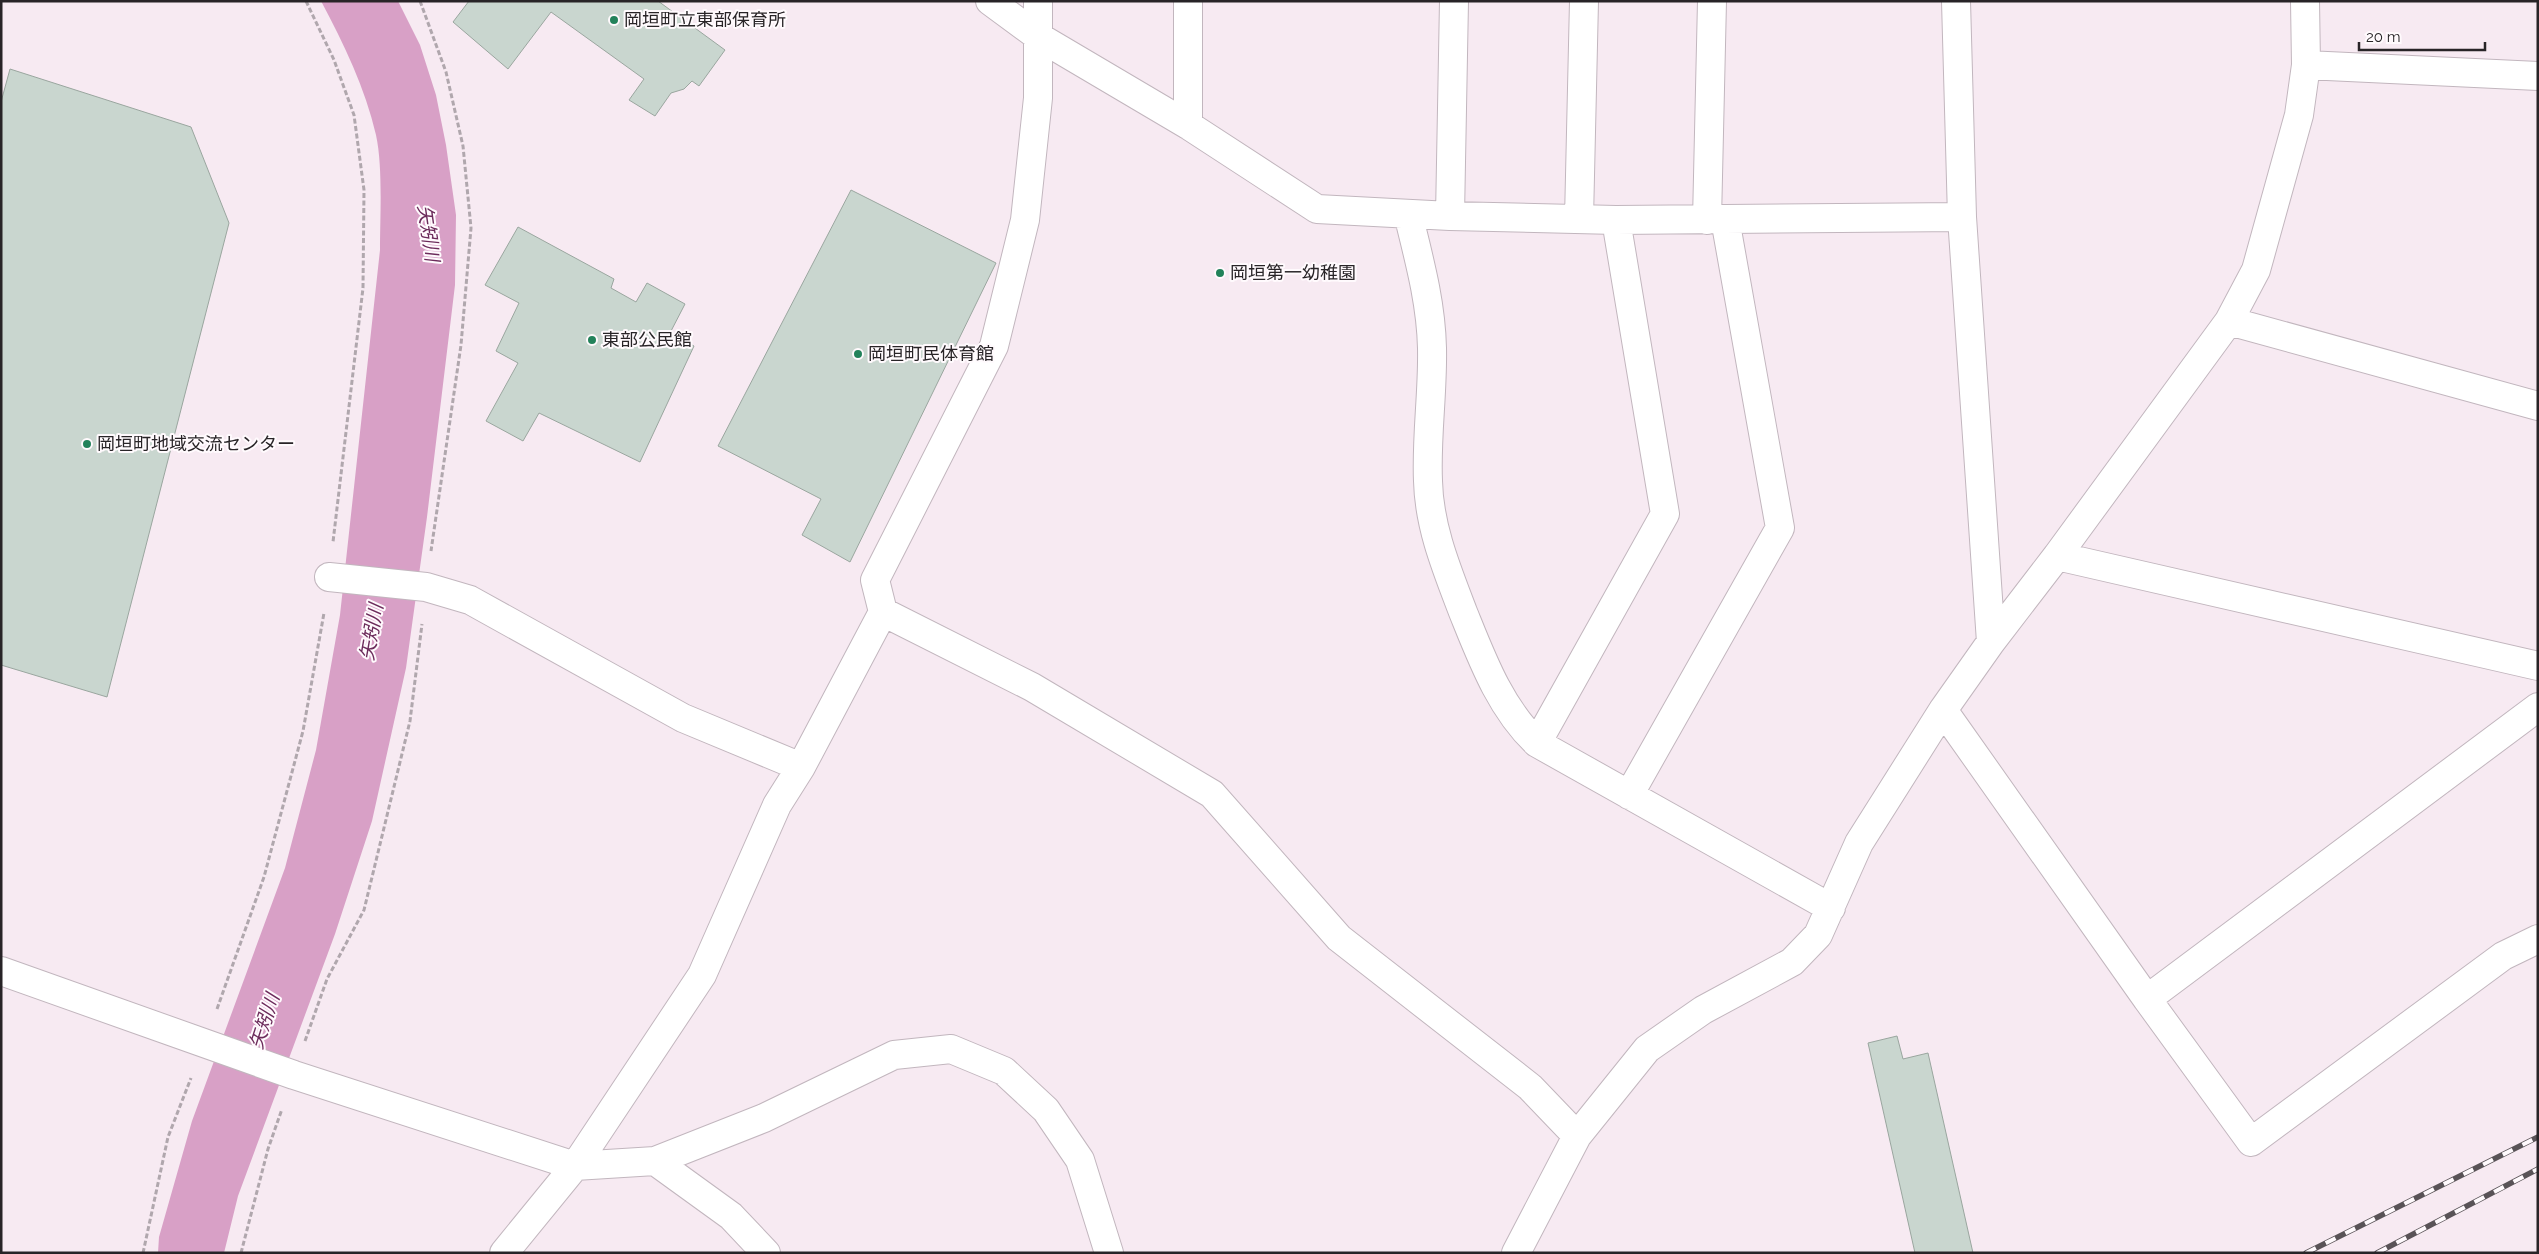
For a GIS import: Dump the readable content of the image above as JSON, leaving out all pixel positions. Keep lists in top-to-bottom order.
{
  "water": ["矢矧川"],
  "places": [
    "岡垣町立東部保育所",
    "岡垣第一幼稚園",
    "東部公民館",
    "岡垣町民体育館",
    "岡垣町地域交流センター"
  ],
  "scale_bar": "20 m"
}
